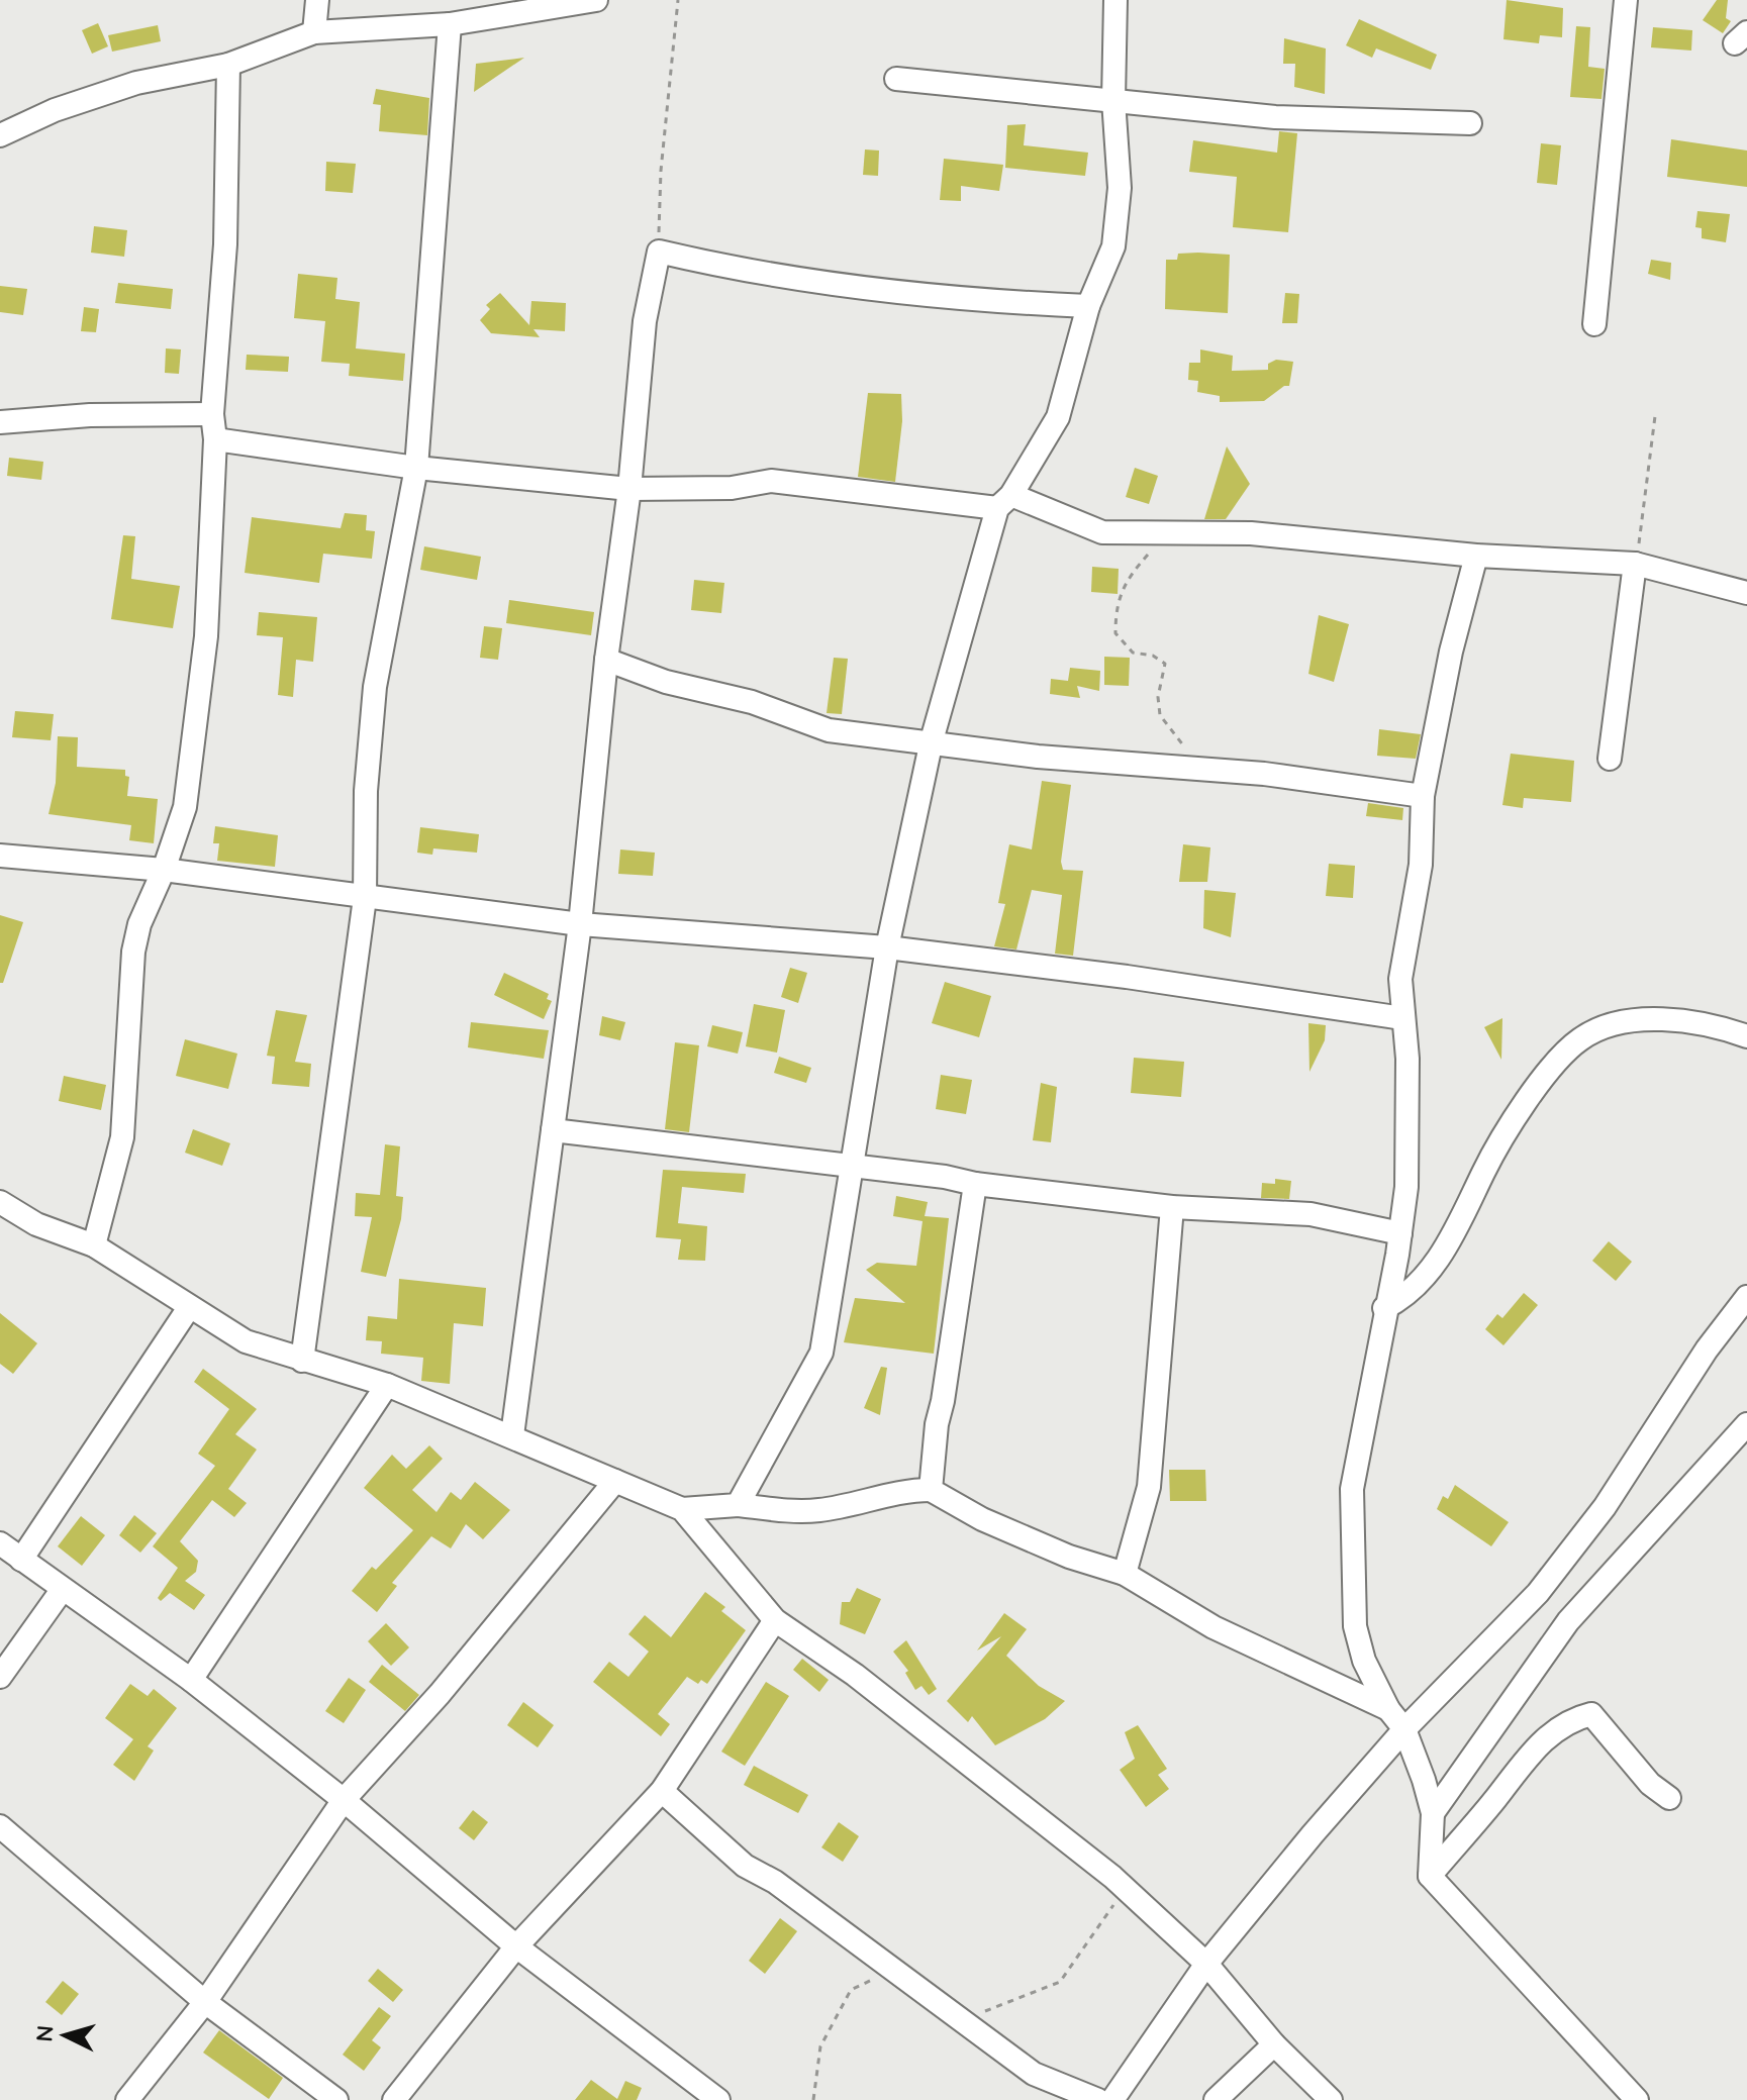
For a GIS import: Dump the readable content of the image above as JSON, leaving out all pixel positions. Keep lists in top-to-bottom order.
{
  "north": "left"
}
